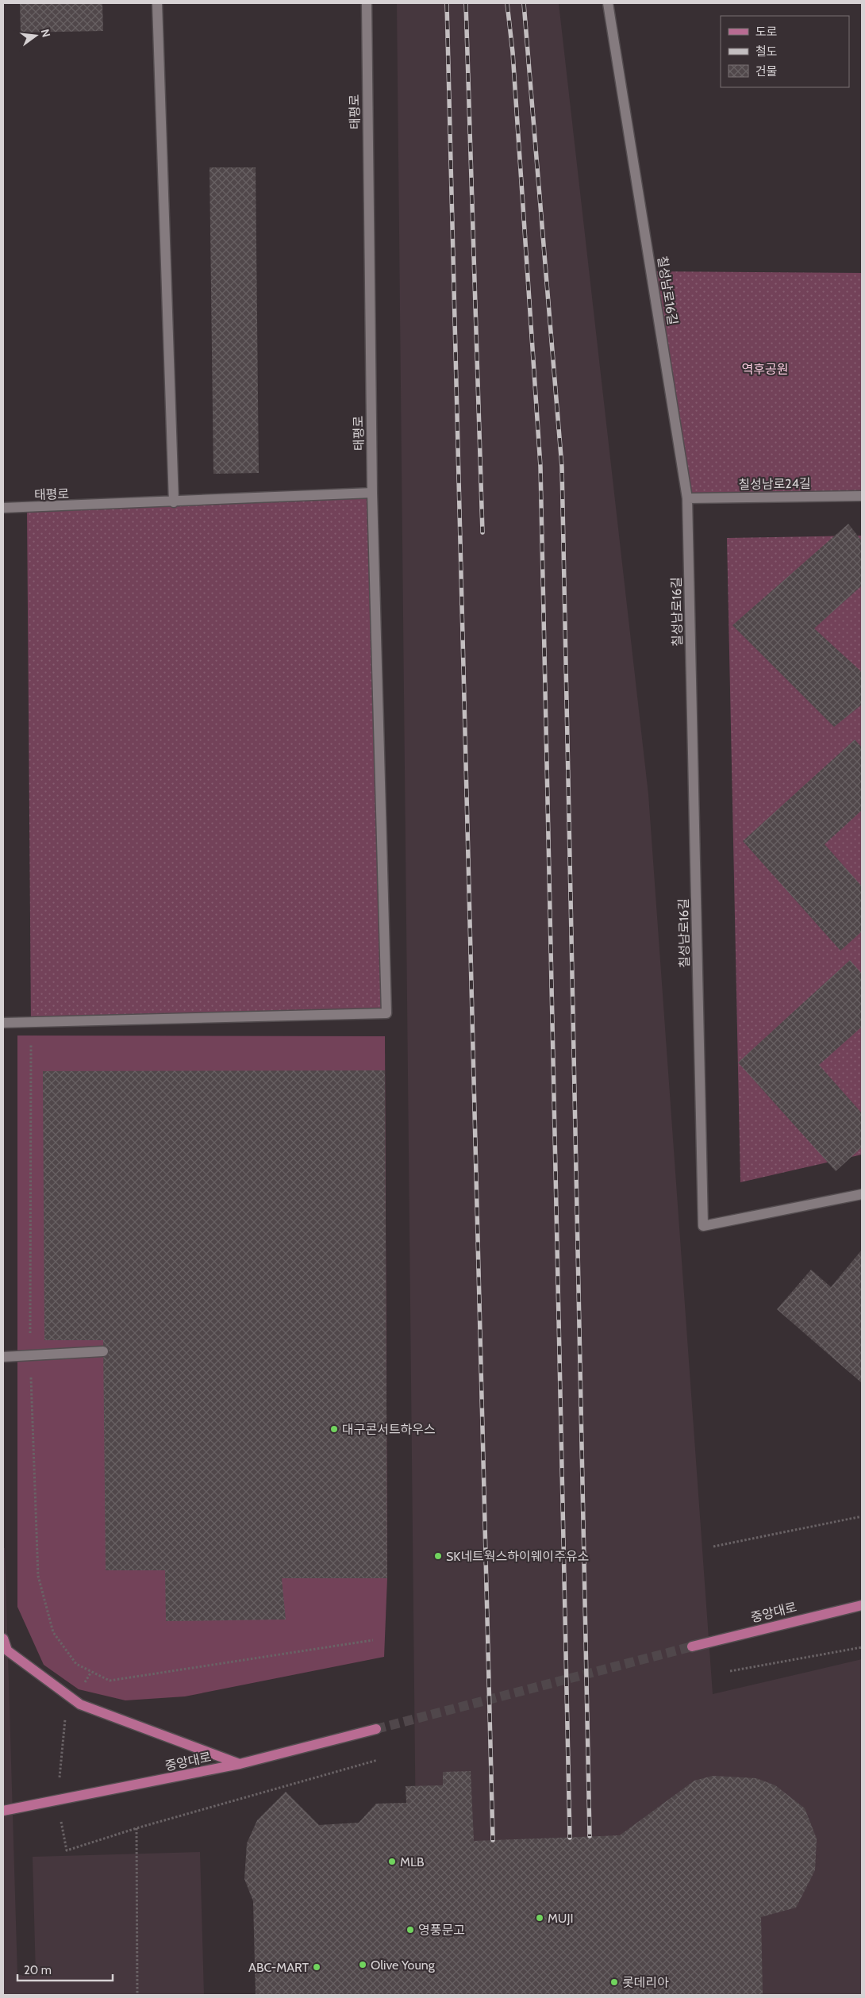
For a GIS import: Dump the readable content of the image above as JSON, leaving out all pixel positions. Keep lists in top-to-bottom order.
{
  "streets": {
    "main road": ["중앙대로"],
    "street": ["태평로", "칠성남로16길", "칠성남로24길"]
  },
  "crossings": [
    ["칠성남로16길", "칠성남로24길"]
  ],
  "parks": ["역후공원"],
  "places": [
    "대구콘서트하우스",
    "SK네트웍스하이웨이주유소",
    "MLB",
    "MUJI",
    "영풍문고",
    "Olive Young",
    "ABC-MART",
    "롯데리아"
  ],
  "legend": ["도로", "철도", "건물"],
  "scale_bar": "20 m",
  "north": "right"
}
